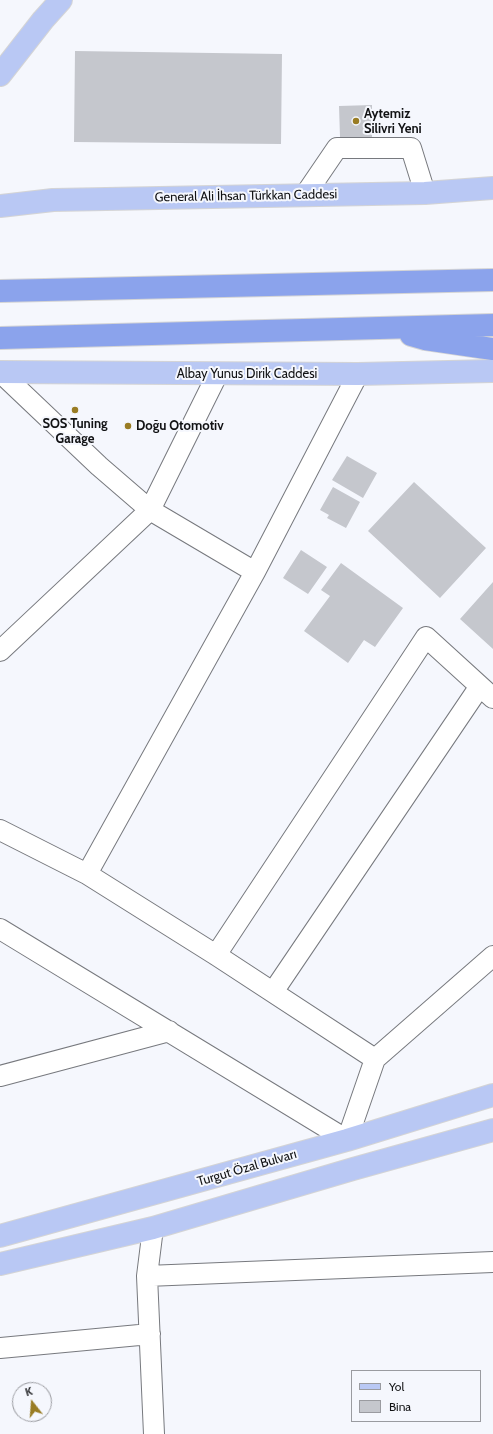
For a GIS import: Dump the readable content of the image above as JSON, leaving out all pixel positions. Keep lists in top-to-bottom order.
{
  "streets": {
    "main road": ["General Ali İhsan Türkkan Caddesi", "Albay Yunus Dirik Caddesi", "Turgut Özal Bulvarı"]
  },
  "places": ["Aytemiz Silivri Yeni", "SOS Tuning Garage", "Doğu Otomotiv"],
  "legend": ["Yol", "Bina"],
  "north": "top"
}
